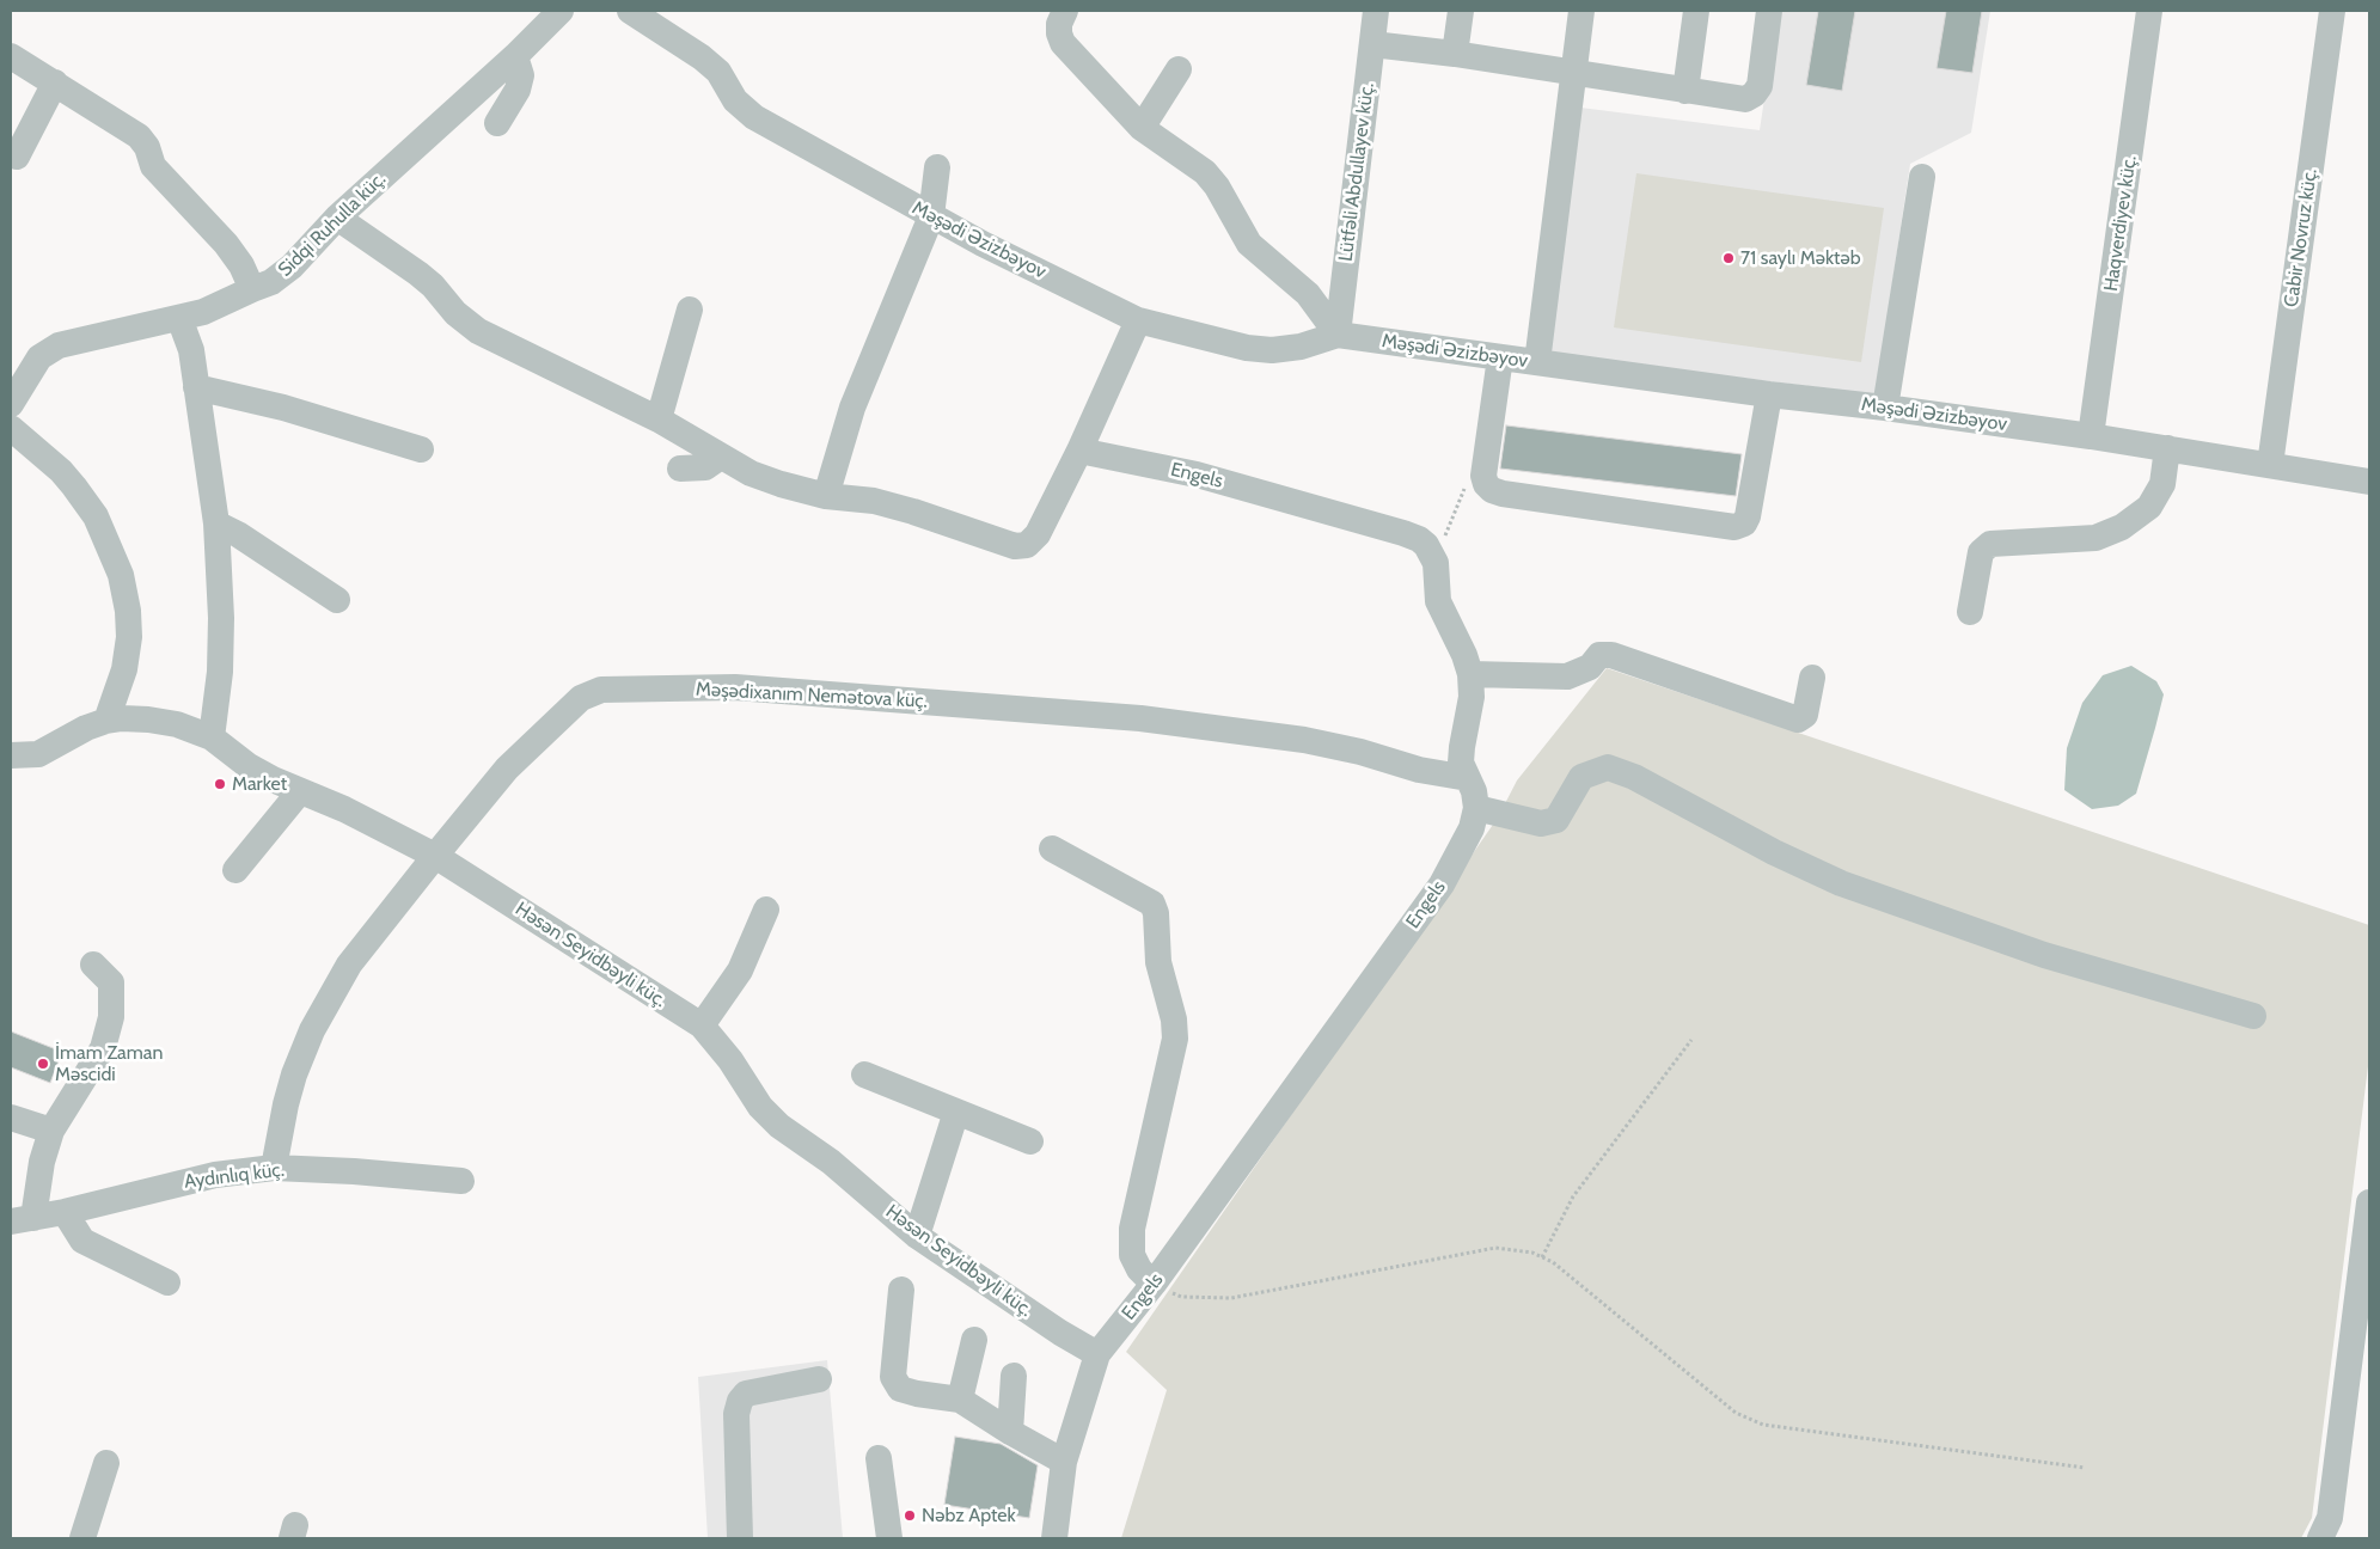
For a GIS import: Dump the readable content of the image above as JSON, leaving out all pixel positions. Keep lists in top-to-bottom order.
{
  "streets": {
    "street": [
      "Lütfəli Abdullayev küç.",
      "Haqverdiyev küç.",
      "Sidqi Ruhulla küç.",
      "Cabir Novruz küç.",
      "Məşədi Əzizbəyov",
      "Engels",
      "Məşədixanım Nemətova küç.",
      "Həsən Seyidbəyli küç.",
      "Aydınlıq küç."
    ]
  },
  "crossings": [
    ["Lütfəli Abdullayev küç.", "Məşədi Əzizbəyov"],
    ["Haqverdiyev küç.", "Məşədi Əzizbəyov"],
    ["Cabir Novruz küç.", "Məşədi Əzizbəyov"],
    ["Engels", "Həsən Seyidbəyli küç."],
    ["Məşədixanım Nemətova küç.", "Həsən Seyidbəyli küç."],
    ["Məşədixanım Nemətova küç.", "Aydınlıq küç."]
  ],
  "places": [
    "71 saylı Məktəb",
    "Market",
    "İmam Zaman Məscidi",
    "Nəbz Aptek"
  ]
}
